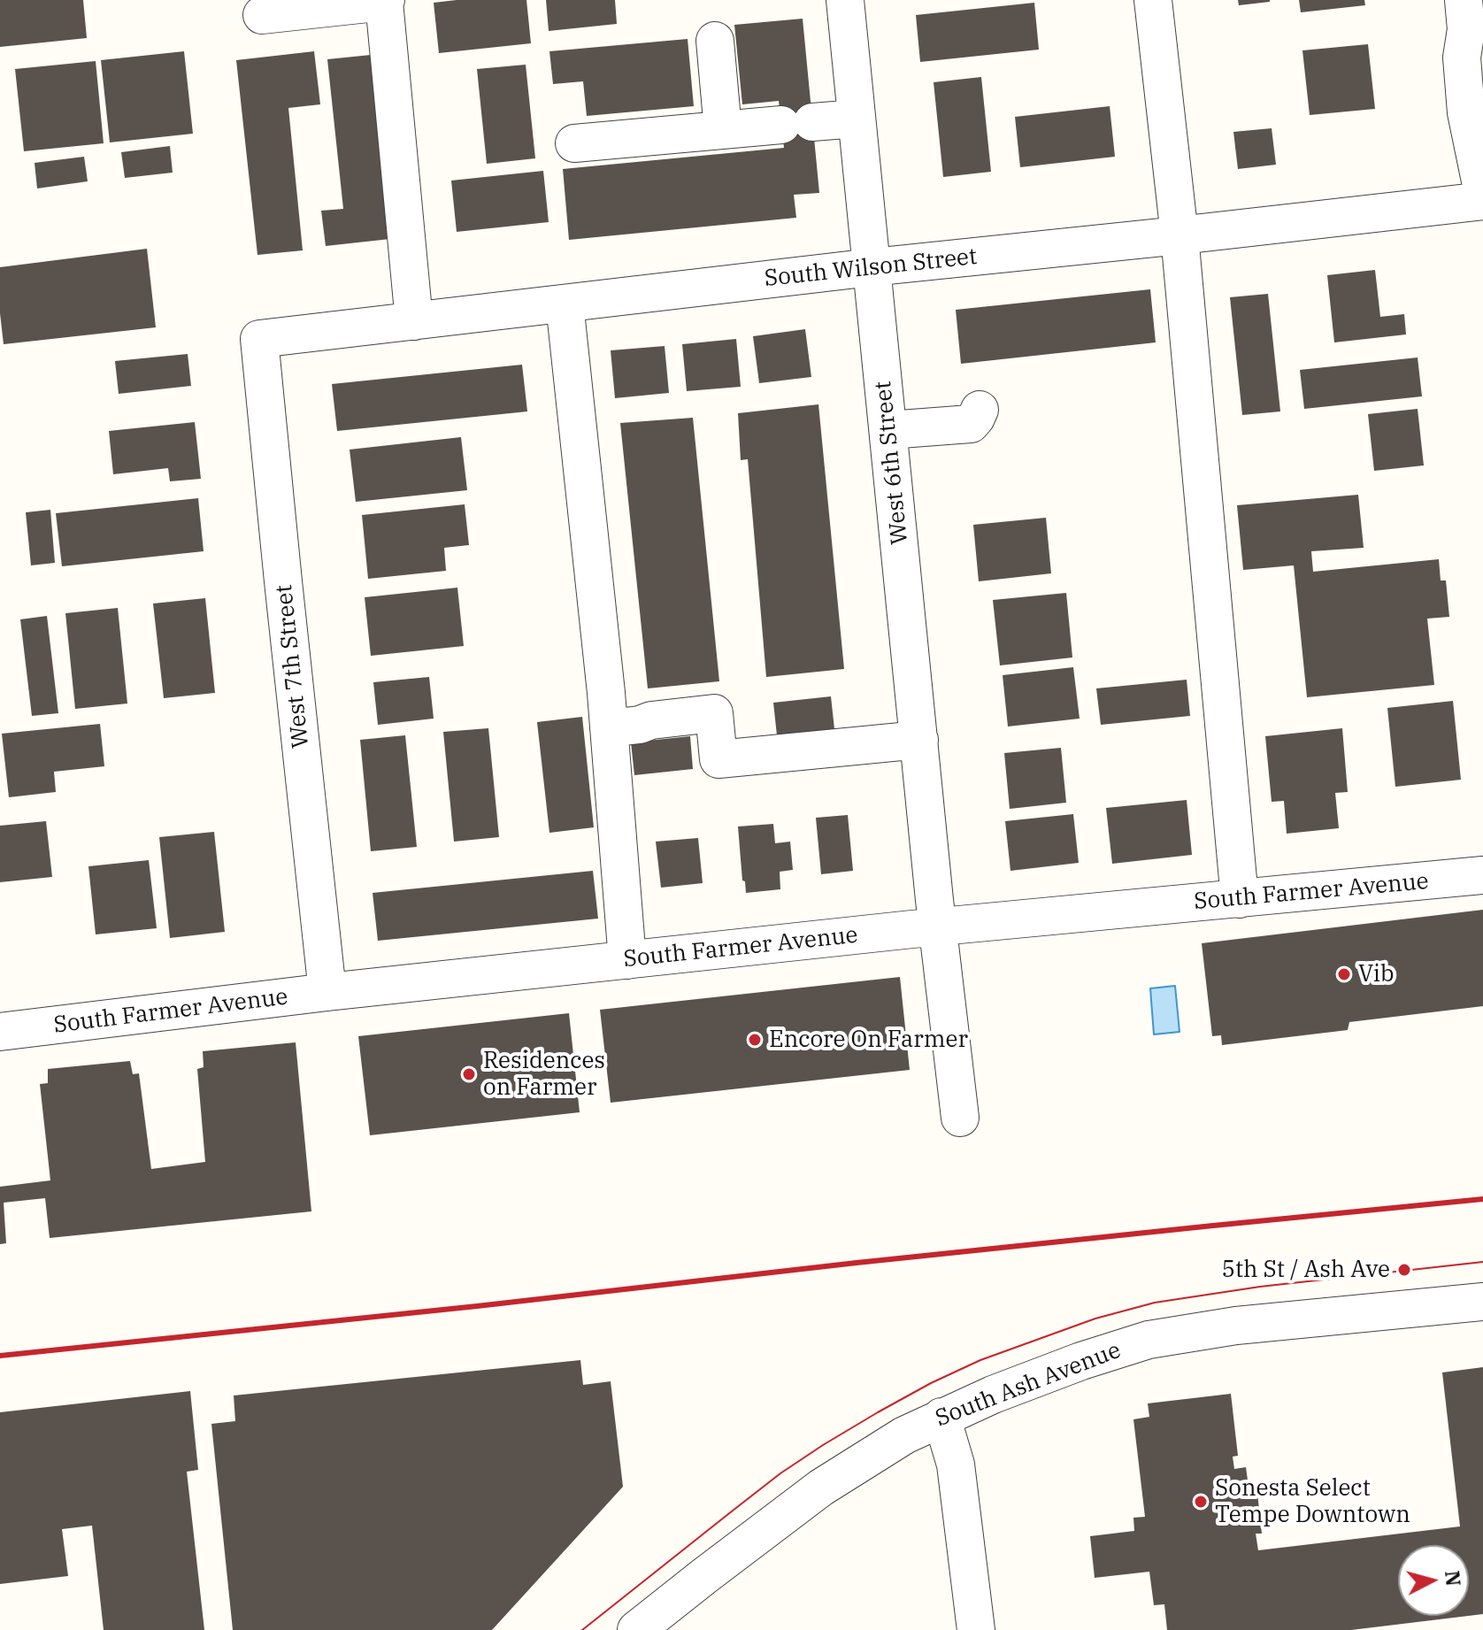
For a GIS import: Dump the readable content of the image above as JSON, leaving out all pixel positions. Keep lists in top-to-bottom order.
{
  "streets": {
    "street": [
      "South Wilson Street",
      "West 6th Street",
      "West 7th Street",
      "South Farmer Avenue",
      "South Ash Avenue"
    ]
  },
  "crossings": [
    ["South Wilson Street", "West 6th Street"],
    ["South Wilson Street", "West 7th Street"],
    ["West 6th Street", "South Farmer Avenue"],
    ["West 7th Street", "South Farmer Avenue"]
  ],
  "places": [
    "Vib",
    "Encore On Farmer",
    "Residences on Farmer",
    "5th St / Ash Ave",
    "Sonesta Select Tempe Downtown"
  ],
  "north": "right"
}
